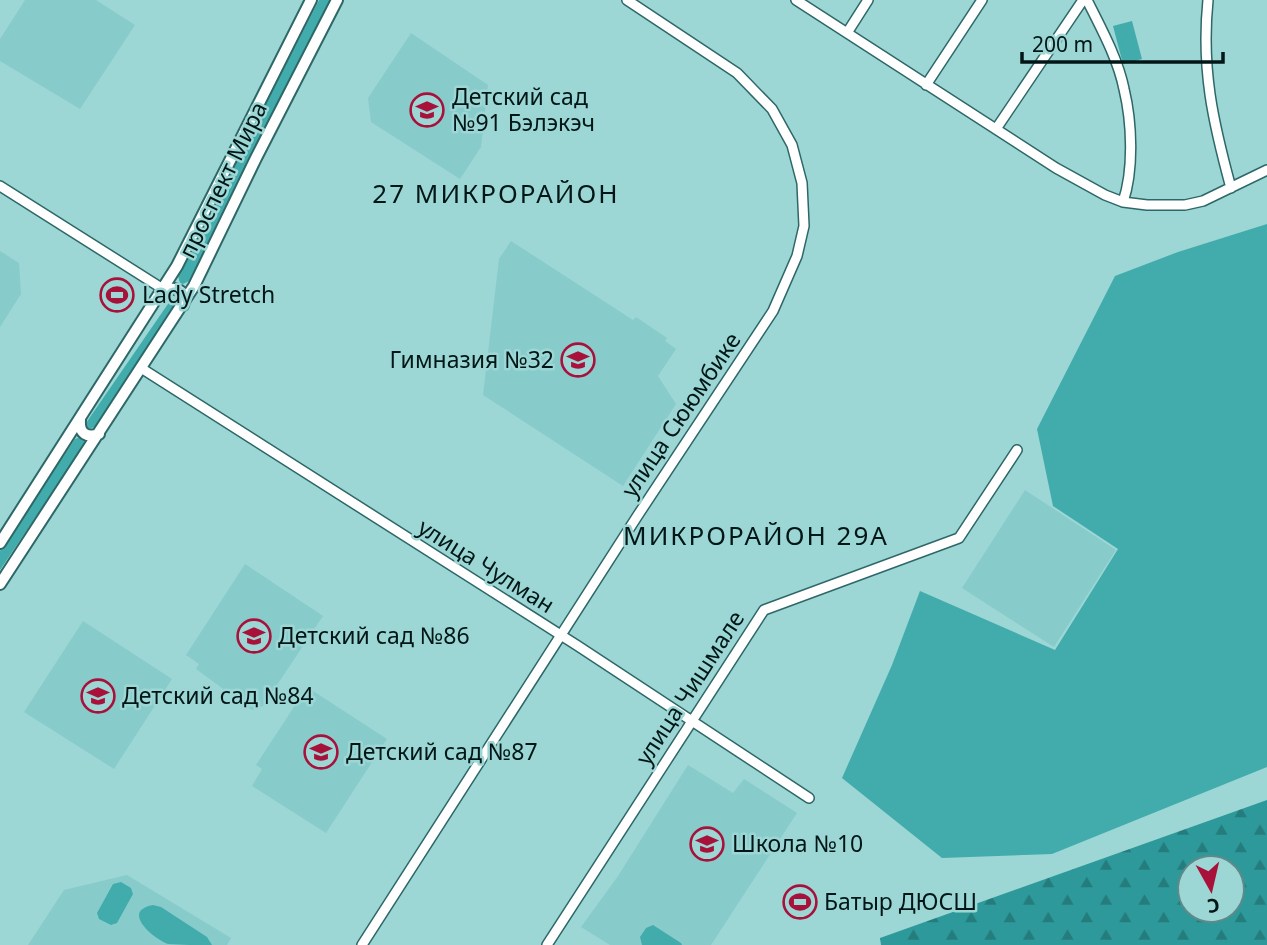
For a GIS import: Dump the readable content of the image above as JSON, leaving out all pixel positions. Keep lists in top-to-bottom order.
{
  "streets": {
    "main road": ["проспект Мира"],
    "street": ["улица Сююмбике", "улица Чулман", "улица Чишмале"]
  },
  "crossings": [
    ["проспект Мира", "улица Чулман"],
    ["улица Сююмбике", "улица Чулман"],
    ["улица Чулман", "улица Чишмале"]
  ],
  "districts": ["27 МИКРОРАЙОН", "МИКРОРАЙОН 29А"],
  "places": {
    "school or university": [
      "Детский сад №91 Бэлэкэч",
      "Гимназия №32",
      "Детский сад №86",
      "Детский сад №84",
      "Детский сад №87",
      "Школа №10"
    ],
    "sports": ["Lady Stretch", "Батыр ДЮСШ"]
  },
  "scale_bar": "200 m",
  "north": "bottom"
}
